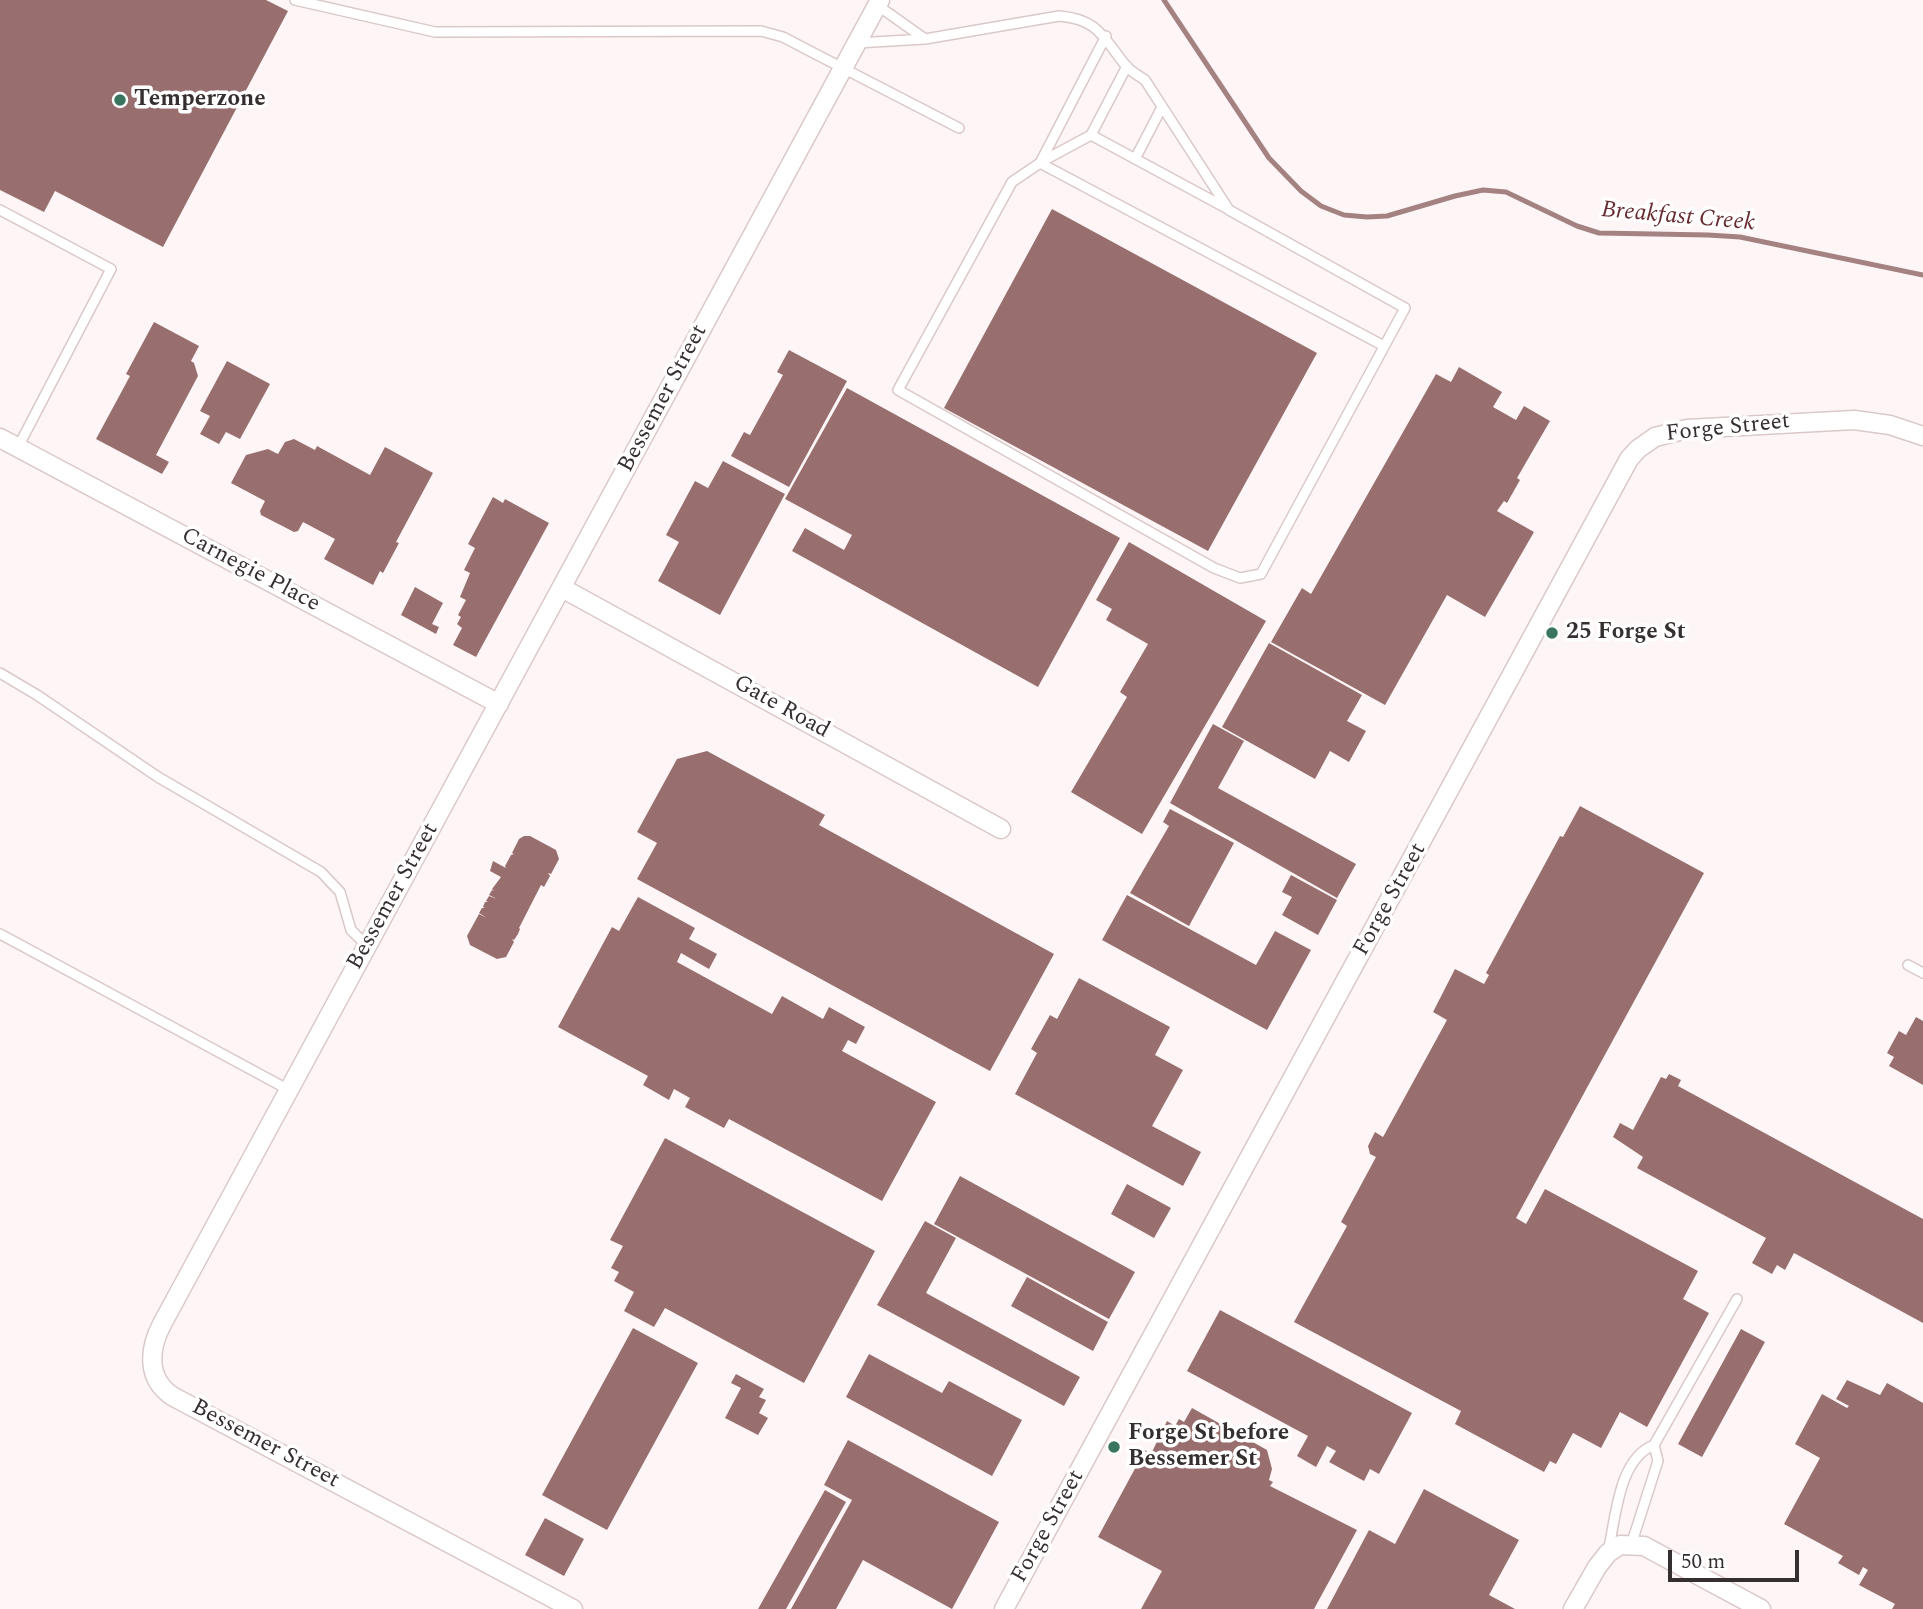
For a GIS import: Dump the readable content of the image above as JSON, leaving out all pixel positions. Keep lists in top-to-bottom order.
{
  "streets": {
    "street": [
      "Bessemer Street",
      "Forge Street",
      "Carnegie Place",
      "Gate Road"
    ]
  },
  "crossings": [
    ["Bessemer Street", "Carnegie Place"],
    ["Bessemer Street", "Gate Road"]
  ],
  "water": ["Breakfast Creek"],
  "places": ["Temperzone", "25 Forge St", "Forge St before Bessemer St"],
  "scale_bar": "50 m"
}
